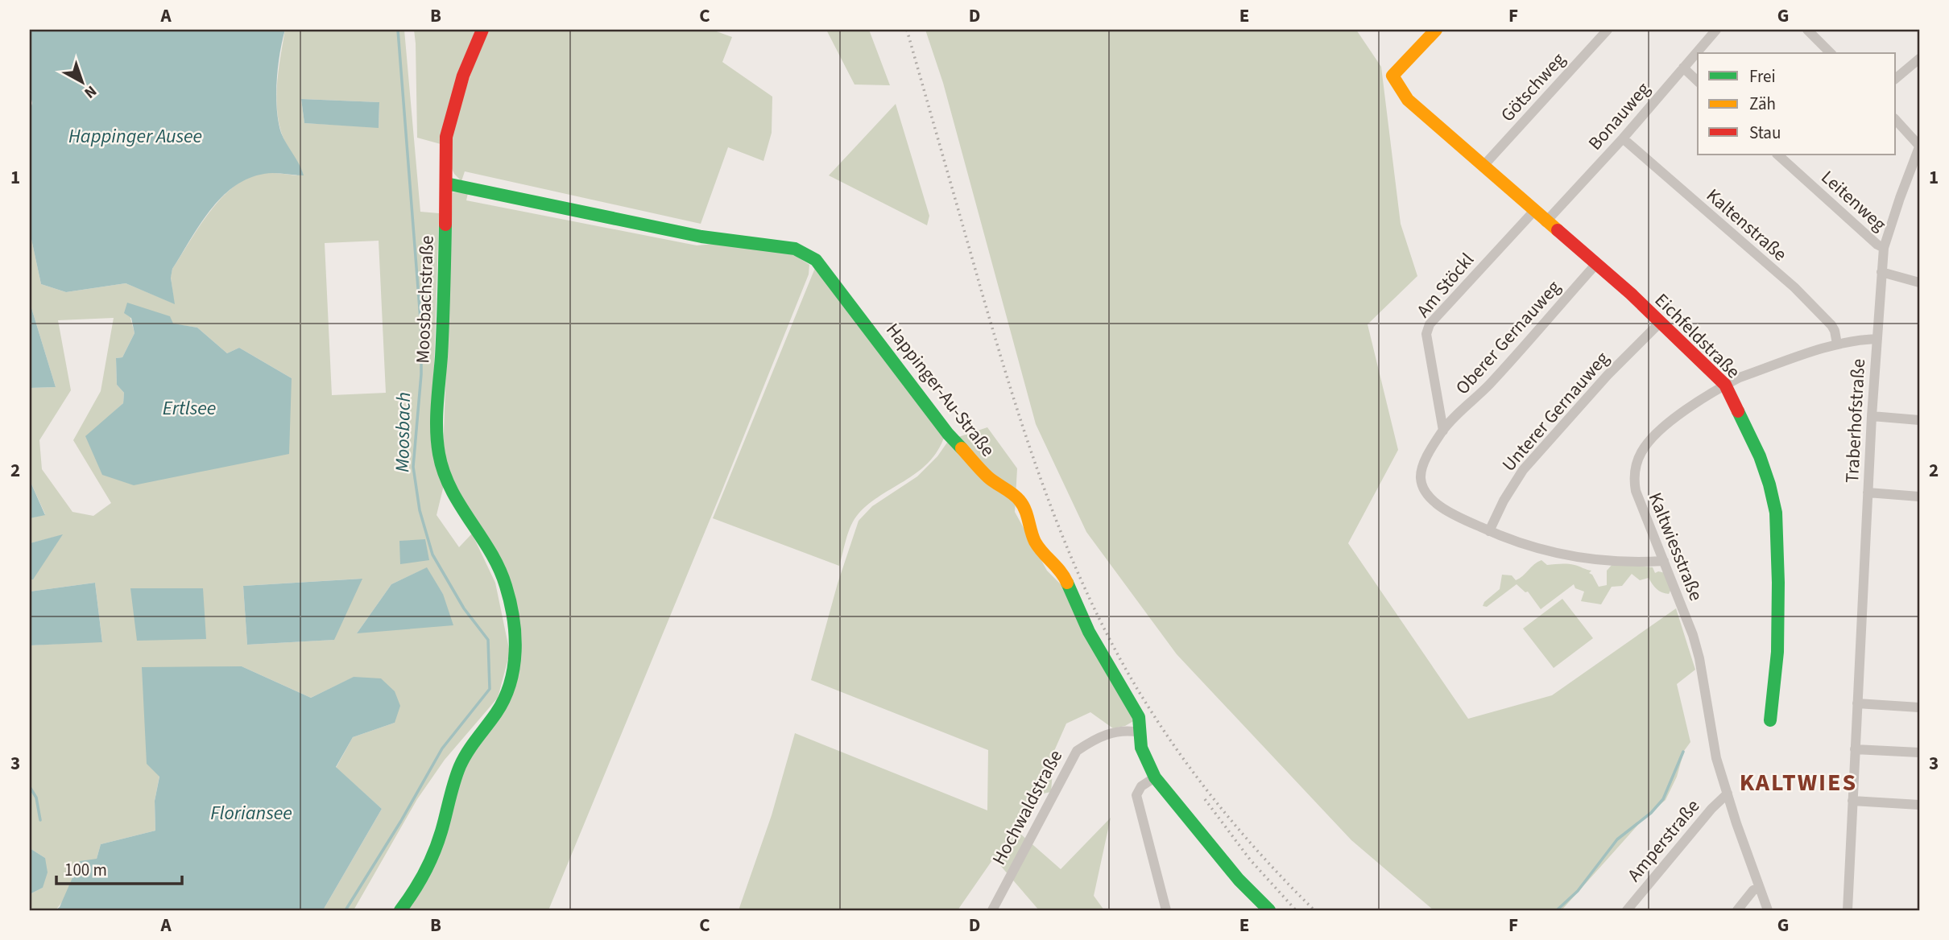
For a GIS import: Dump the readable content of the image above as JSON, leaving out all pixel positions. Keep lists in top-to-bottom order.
{
  "streets": {
    "street": [
      "Götschweg",
      "Bonauweg",
      "Leitenweg",
      "Kaltenstraße",
      "Am Stöckl",
      "Moosbachstraße",
      "Eichfeldstraße",
      "Oberer Gernauweg",
      "Happinger-Au-Straße",
      "Unterer Gernauweg",
      "Traberhofstraße",
      "Kaltwiesstraße",
      "Hochwaldstraße",
      "Amperstraße"
    ]
  },
  "crossings": [
    ["Götschweg", "Eichfeldstraße"],
    ["Bonauweg", "Kaltenstraße"],
    ["Bonauweg", "Eichfeldstraße"],
    ["Leitenweg", "Traberhofstraße"],
    ["Kaltenstraße", "Kaltwiesstraße"],
    ["Am Stöckl", "Eichfeldstraße"],
    ["Am Stöckl", "Oberer Gernauweg"],
    ["Moosbachstraße", "Happinger-Au-Straße"],
    ["Eichfeldstraße", "Oberer Gernauweg"],
    ["Eichfeldstraße", "Unterer Gernauweg"],
    ["Eichfeldstraße", "Kaltwiesstraße"],
    ["Oberer Gernauweg", "Unterer Gernauweg"],
    ["Oberer Gernauweg", "Kaltwiesstraße"],
    ["Happinger-Au-Straße", "Hochwaldstraße"],
    ["Traberhofstraße", "Kaltwiesstraße"],
    ["Kaltwiesstraße", "Amperstraße"]
  ],
  "districts": ["KALTWIES"],
  "water": [
    "Happinger Ausee",
    "Ertlsee",
    "Moosbach",
    "Floriansee"
  ],
  "legend": ["Frei", "Zäh", "Stau"],
  "scale_bar": "100 m",
  "north": "bottom right",
  "grid": {
    "columns": [
      "A",
      "B",
      "C",
      "D",
      "E",
      "F",
      "G"
    ],
    "rows": ["1", "2", "3"]
  }
}
